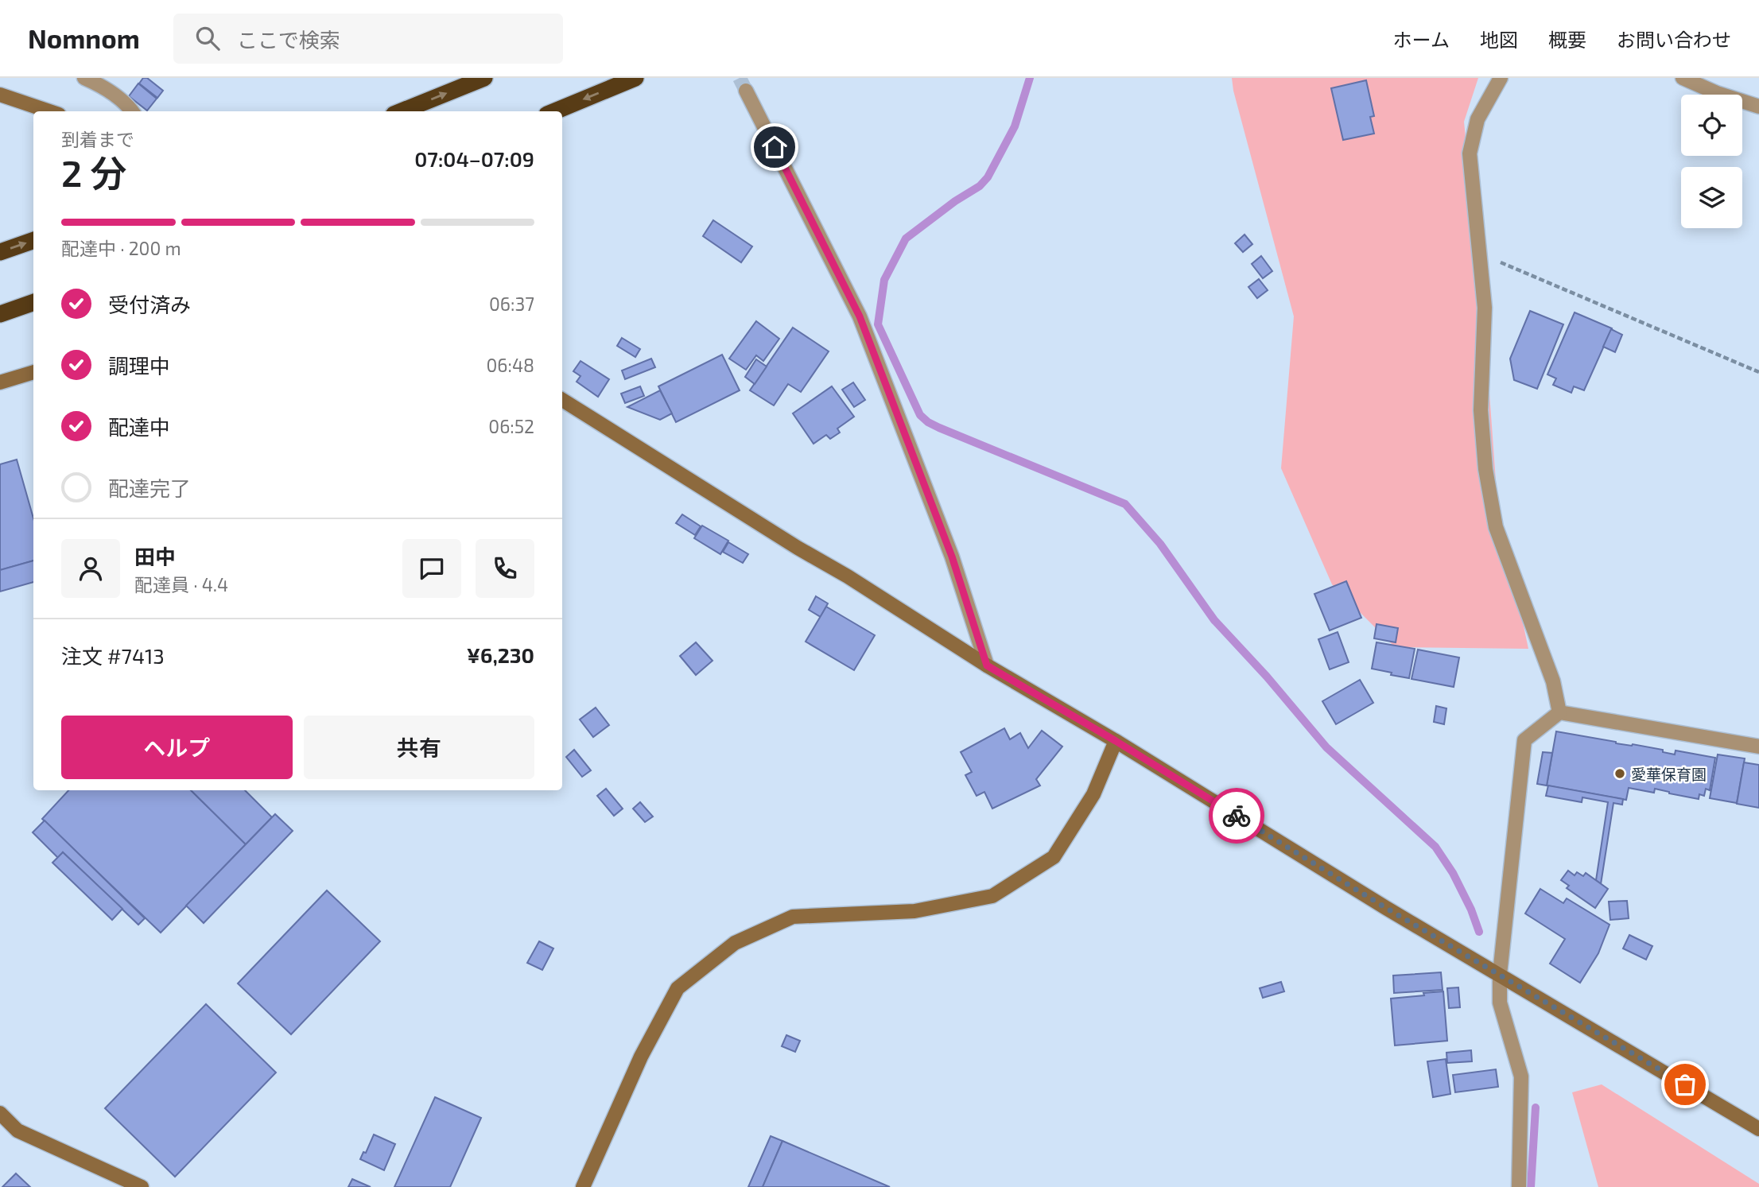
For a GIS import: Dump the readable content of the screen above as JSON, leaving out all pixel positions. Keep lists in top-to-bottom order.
{
  "places": ["愛華保育園"],
  "page": {
    "header": "Nomnom",
    "search": "ここで検索",
    "nav": [
      "ホーム",
      "地図",
      "概要",
      "お問い合わせ"
    ],
    "heading": ["2 分", "到着まで", "07:04–07:09"],
    "panel": [
      "田中",
      "配達員 · 4.4",
      "注文 #7413",
      "¥6,230"
    ],
    "bar": "配達中 · 200 m",
    "list": [
      ["受付済み", "06:37"],
      ["調理中", "06:48"],
      ["配達中", "06:52"],
      "配達完了"
    ],
    "buttons": ["ヘルプ", "共有"]
  }
}
